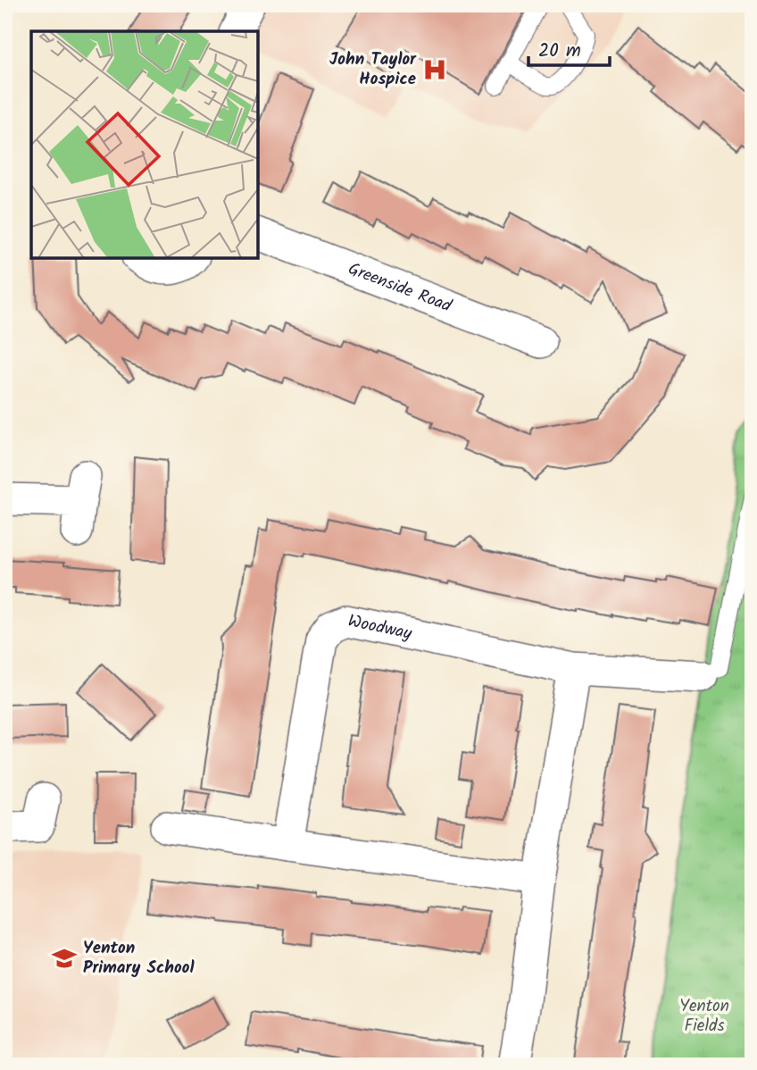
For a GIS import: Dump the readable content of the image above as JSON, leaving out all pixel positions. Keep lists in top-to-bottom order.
{
  "streets": {
    "street": ["Greenside Road", "Woodway"]
  },
  "parks": ["Yenton Fields"],
  "places": {
    "hospital": ["John Taylor Hospice"],
    "school or university": ["Yenton Primary School"]
  },
  "scale_bar": "20 m"
}
